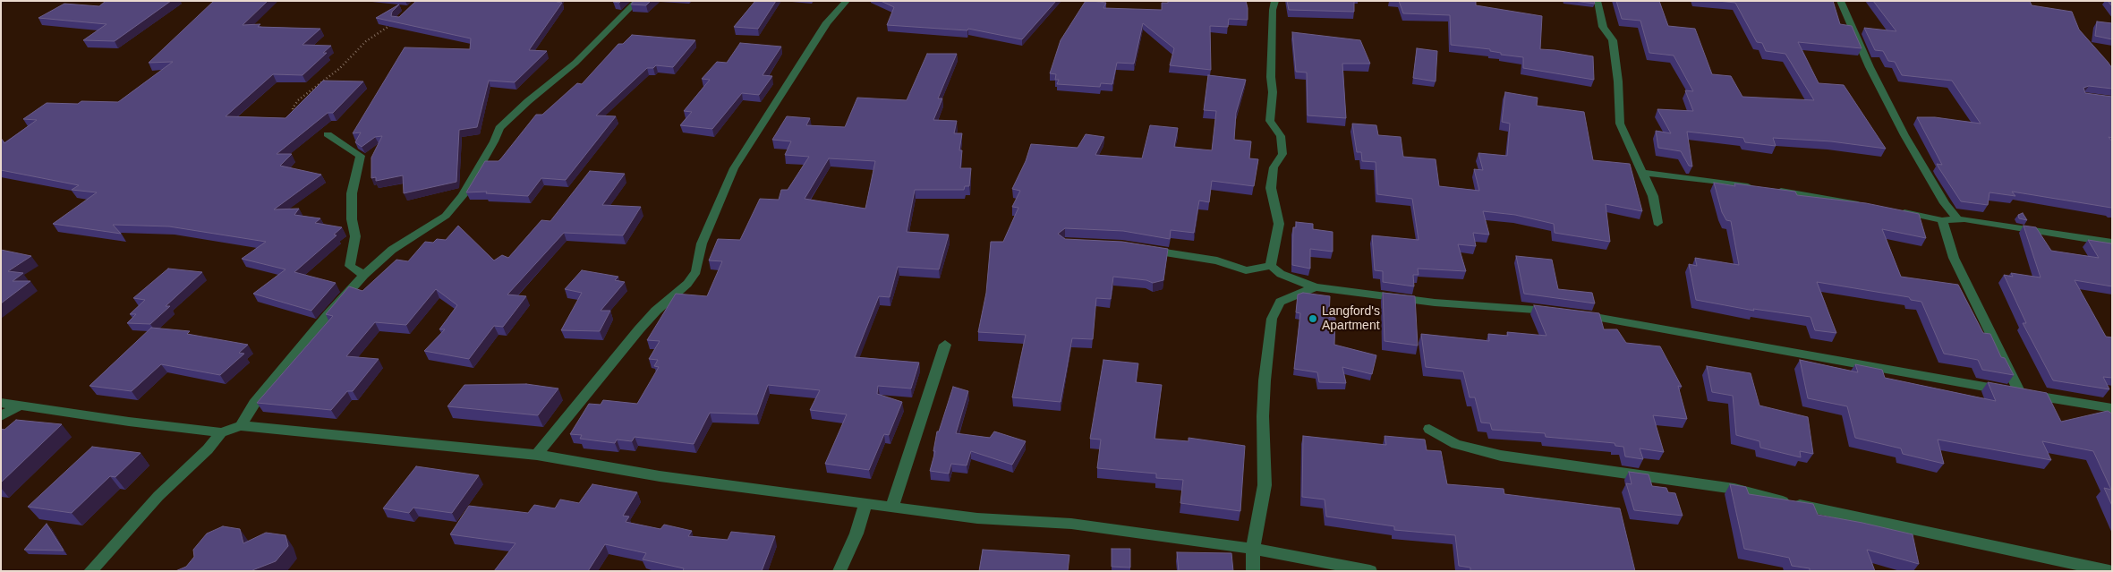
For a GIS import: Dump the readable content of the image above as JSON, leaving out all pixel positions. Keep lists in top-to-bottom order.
{
  "places": ["Langford's Apartment"]
}
